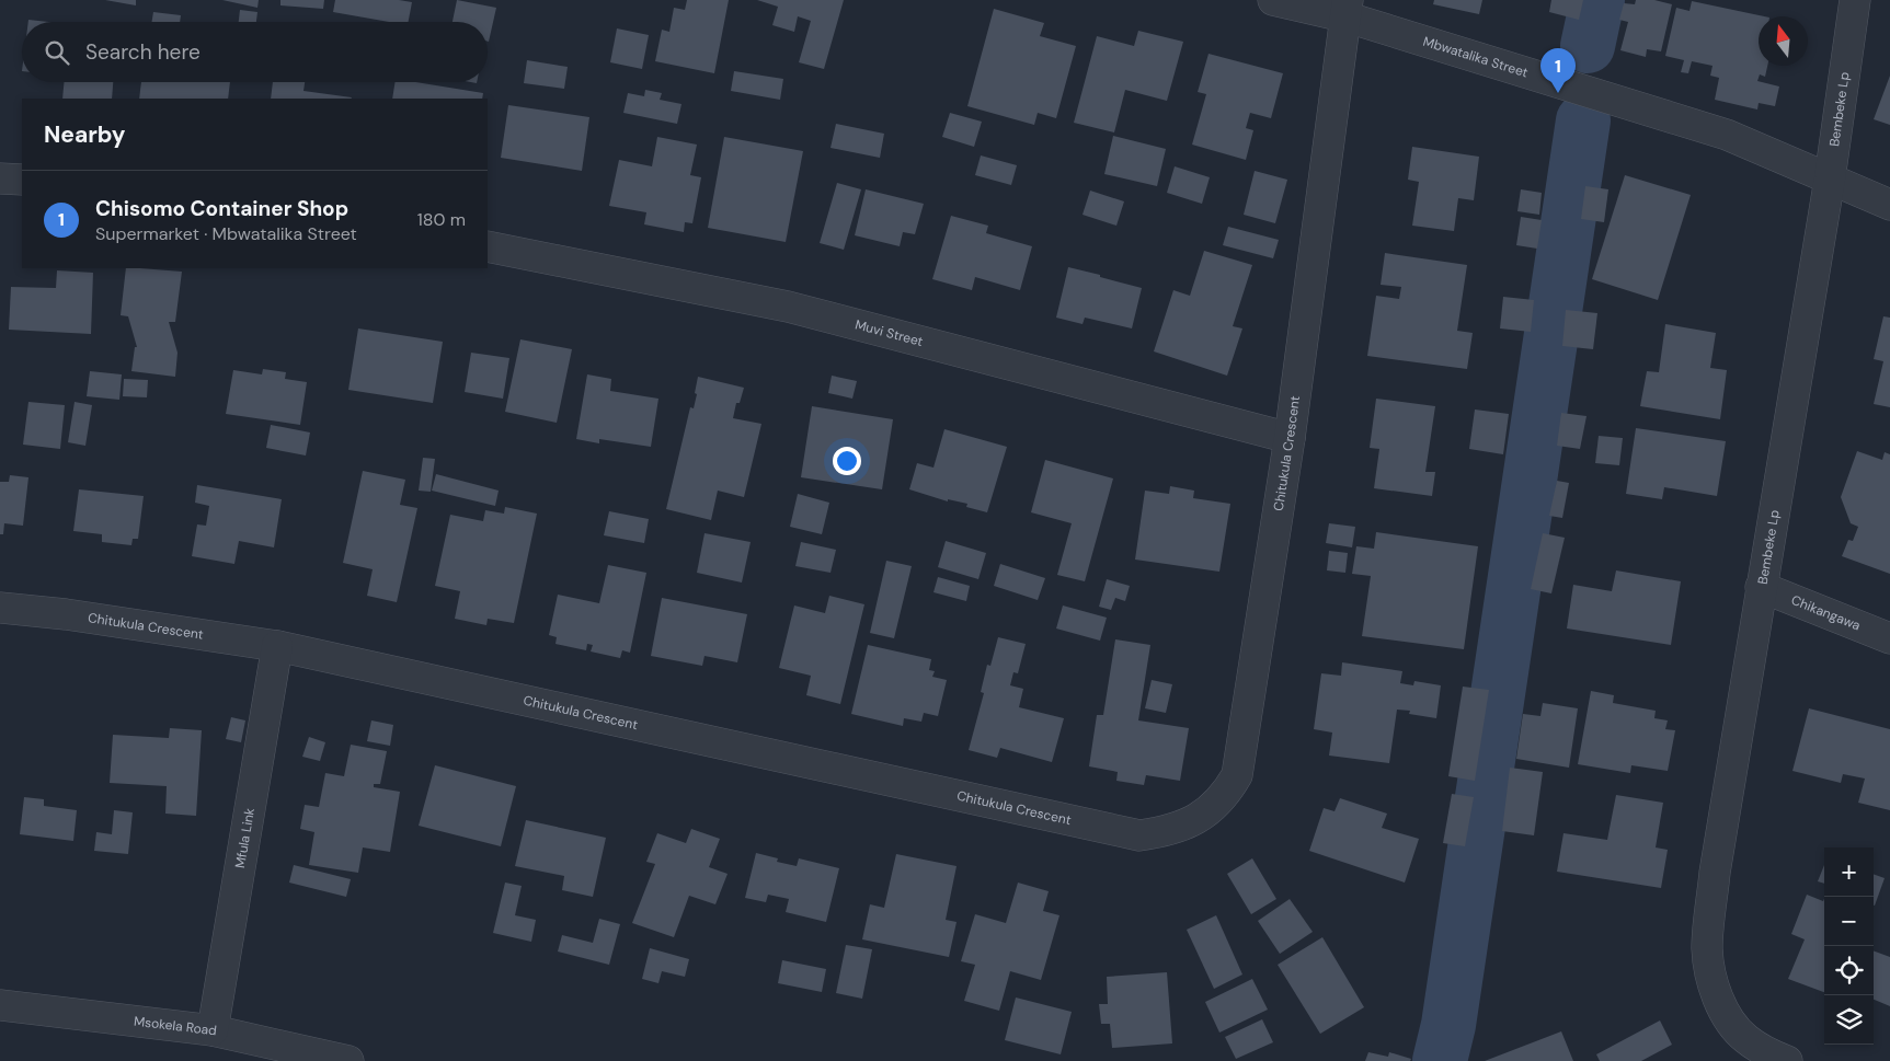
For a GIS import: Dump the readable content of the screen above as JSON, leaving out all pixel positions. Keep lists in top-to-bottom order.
{
  "streets": {
    "street": [
      "Mbwatalika Street",
      "Bembeke Lp",
      "Muvi Street",
      "Chitukula Crescent",
      "Chikangawa",
      "Mfula Link",
      "Msokela Road"
    ]
  },
  "crossings": [
    ["Mbwatalika Street", "Bembeke Lp"],
    ["Mbwatalika Street", "Chitukula Crescent"],
    ["Bembeke Lp", "Chikangawa"],
    ["Muvi Street", "Chitukula Crescent"],
    ["Chitukula Crescent", "Mfula Link"],
    ["Mfula Link", "Msokela Road"]
  ],
  "north": "top",
  "page": {
    "search": "Search here",
    "pins": "1",
    "heading": "Nearby",
    "list": [
      {
        "mark": "1",
        "name": "Chisomo Container Shop",
        "note": "Supermarket · Mbwatalika Street",
        "value": "180 m"
      }
    ],
    "map_buttons": ["+", "−"]
  }
}
